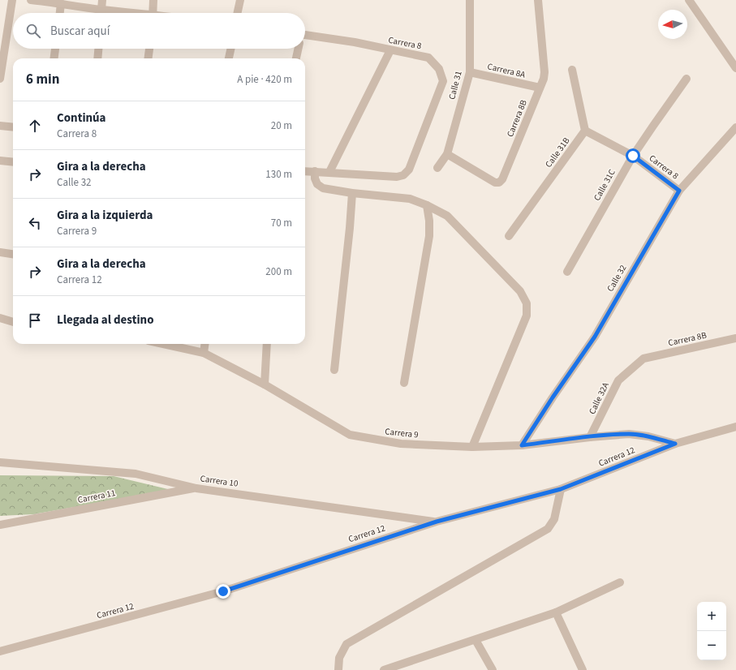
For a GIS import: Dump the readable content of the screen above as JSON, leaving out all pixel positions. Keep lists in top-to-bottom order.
{
  "streets": {
    "street": [
      "Carrera 8",
      "Carrera 8A",
      "Calle 31",
      "Carrera 8B",
      "Calle 31B",
      "Calle 31C",
      "Calle 32",
      "Calle 32A",
      "Carrera 9",
      "Carrera 12",
      "Carrera 10",
      "Carrera 11"
    ]
  },
  "crossings": [
    ["Carrera 8", "Calle 31B"],
    ["Carrera 8", "Calle 31C"],
    ["Carrera 8", "Calle 32"],
    ["Carrera 8A", "Calle 31"],
    ["Carrera 8A", "Carrera 8B"],
    ["Calle 31", "Carrera 8B"],
    ["Carrera 8B", "Calle 32A"],
    ["Calle 32", "Carrera 9"],
    ["Calle 32A", "Carrera 9"],
    ["Carrera 9", "Carrera 12"],
    ["Carrera 12", "Carrera 10"],
    ["Carrera 10", "Carrera 11"]
  ],
  "north": "left",
  "page": {
    "search": "Buscar aquí",
    "heading": ["6 min", "A pie · 420 m"],
    "list": [
      ["Continúa", "Carrera 8", "20 m"],
      ["Gira a la derecha", "Calle 32", "130 m"],
      ["Gira a la izquierda", "Carrera 9", "70 m"],
      ["Gira a la derecha", "Carrera 12", "200 m"],
      "Llegada al destino"
    ],
    "map_buttons": ["+", "−"]
  }
}
